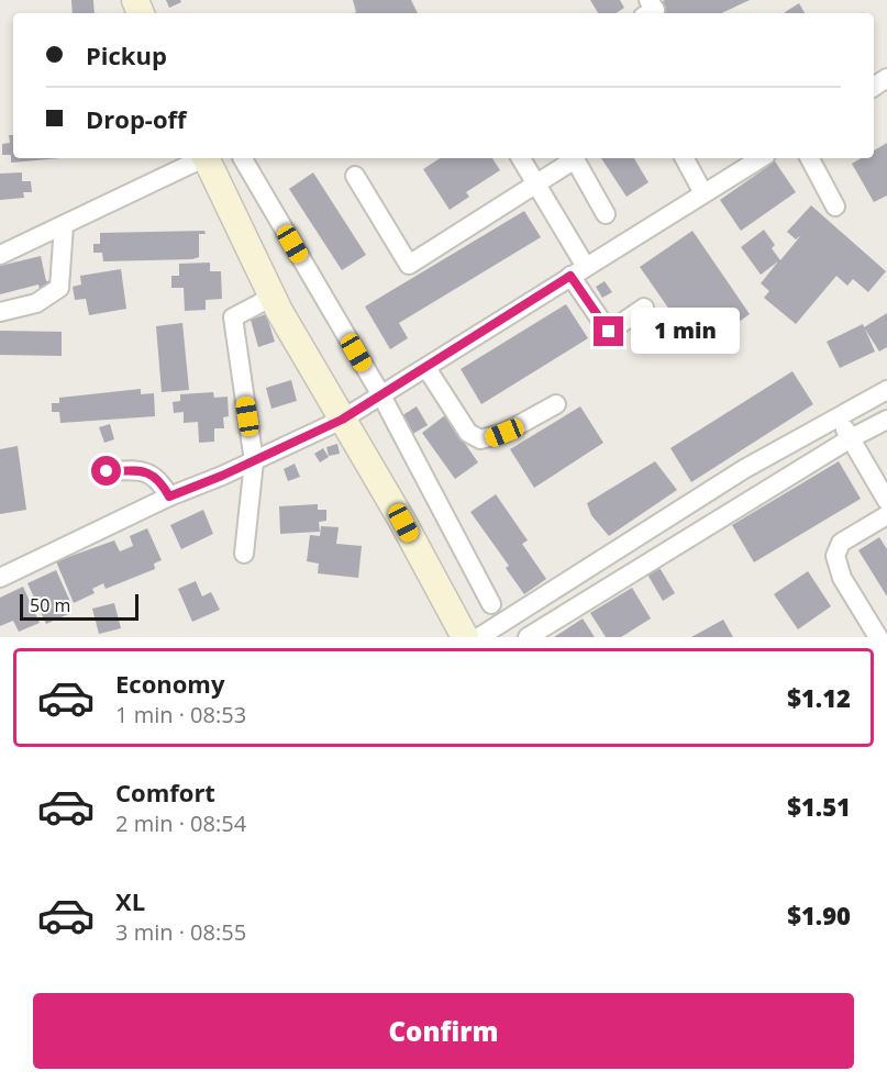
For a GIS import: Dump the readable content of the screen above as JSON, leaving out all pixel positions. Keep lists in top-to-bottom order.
{
  "scale_bar": "50 m",
  "page": {
    "banner": ["Pickup", "Drop-off"],
    "bubble": "1 min",
    "scale": "50 m",
    "list": [
      {
        "name": "Economy",
        "note": "1 min · 08:53",
        "value": "$1.12"
      },
      {
        "name": "Comfort",
        "note": "2 min · 08:54",
        "value": "$1.51"
      },
      {
        "name": "XL",
        "note": "3 min · 08:55",
        "value": "$1.90"
      }
    ],
    "buttons": "Confirm"
  }
}
